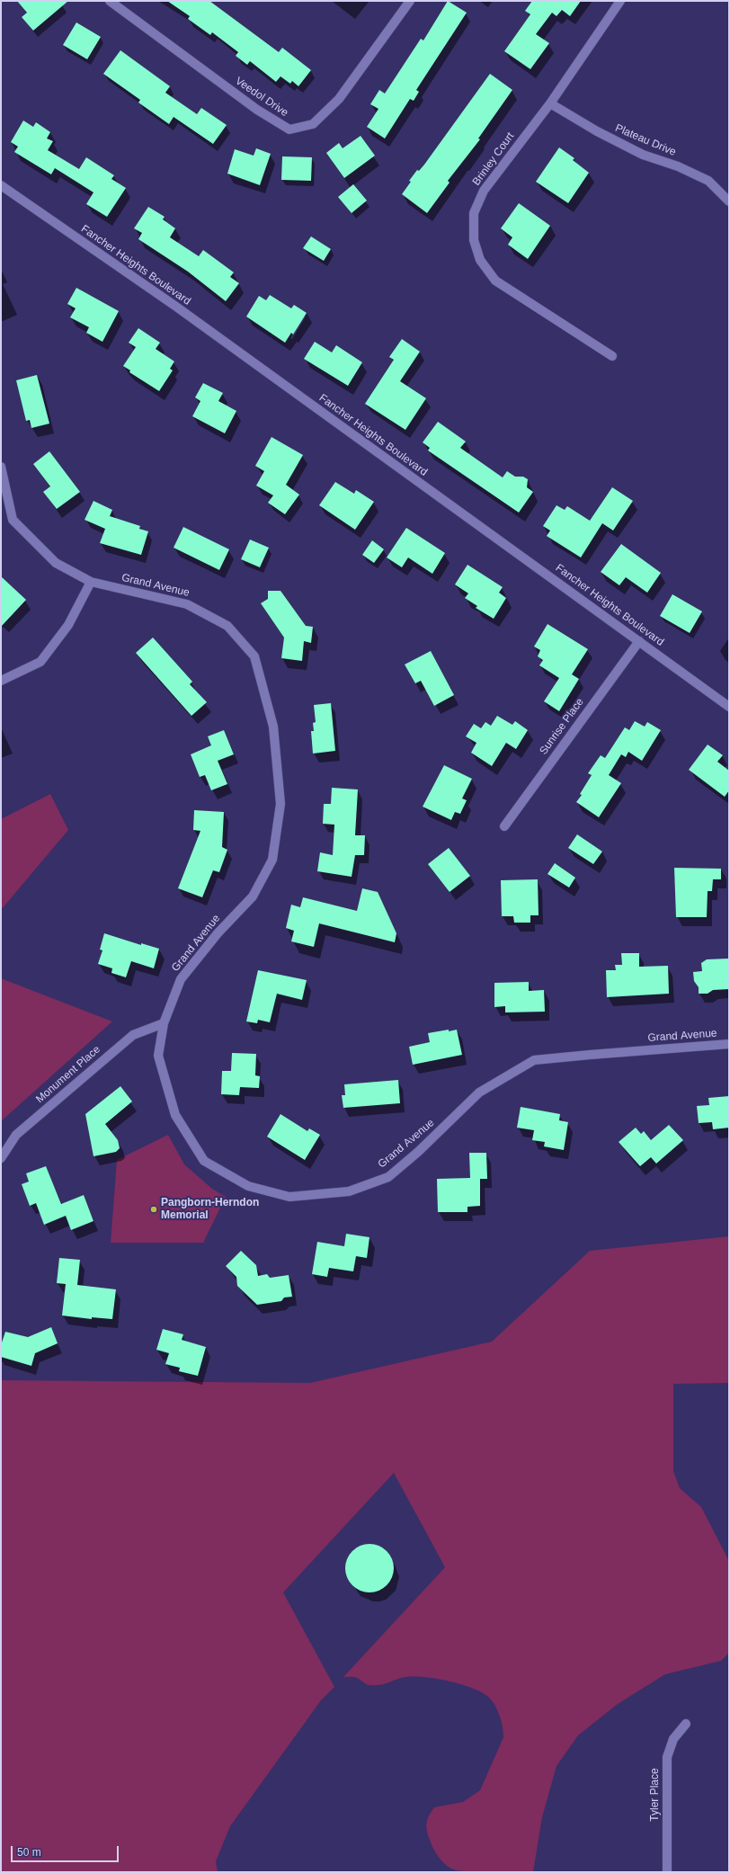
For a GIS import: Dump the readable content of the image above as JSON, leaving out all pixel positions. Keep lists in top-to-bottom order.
{
  "streets": {
    "street": [
      "Veedol Drive",
      "Plateau Drive",
      "Brinley Court",
      "Fancher Heights Boulevard",
      "Grand Avenue",
      "Sunrise Place",
      "Monument Place",
      "Tyler Place"
    ]
  },
  "crossings": [
    ["Plateau Drive", "Brinley Court"],
    ["Fancher Heights Boulevard", "Sunrise Place"],
    ["Grand Avenue", "Monument Place"]
  ],
  "places": ["Pangborn-Herndon Memorial"],
  "scale_bar": "50 m"
}
